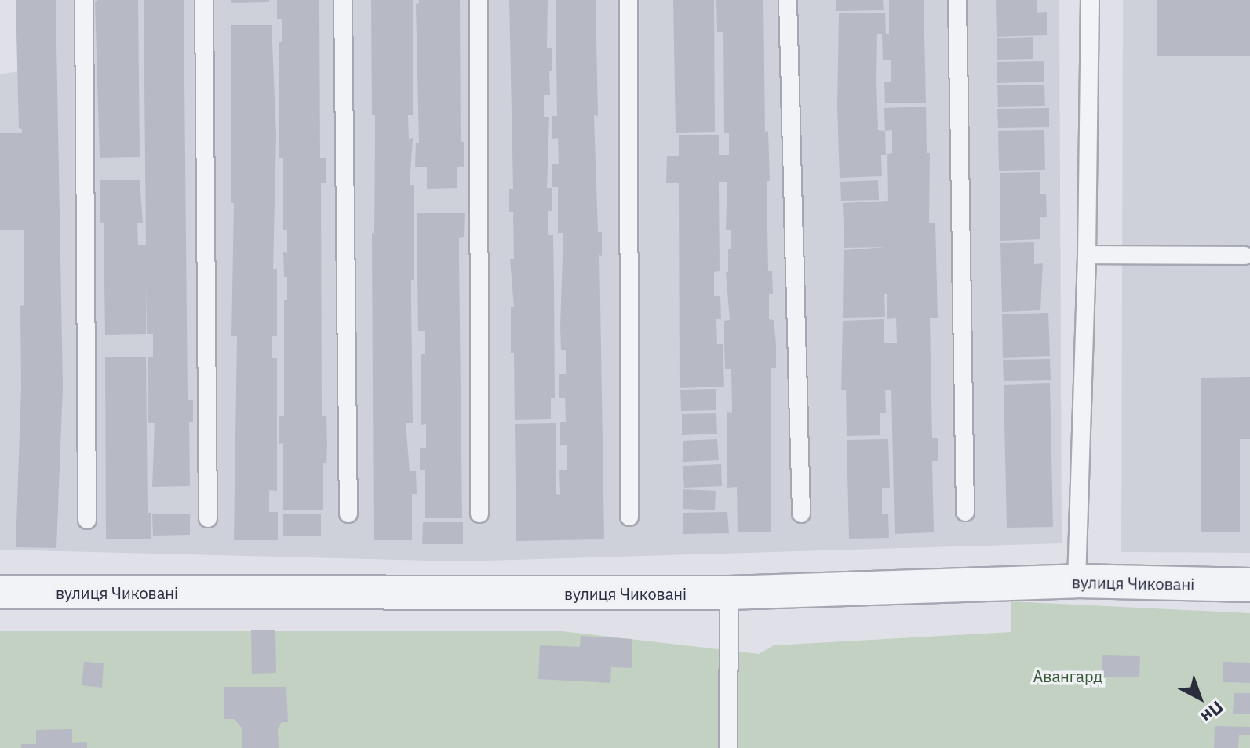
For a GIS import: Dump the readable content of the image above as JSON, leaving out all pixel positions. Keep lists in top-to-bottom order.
{
  "streets": {
    "street": ["вулиця Чиковані"]
  },
  "parks": ["Авангард"],
  "north": "bottom right"
}
